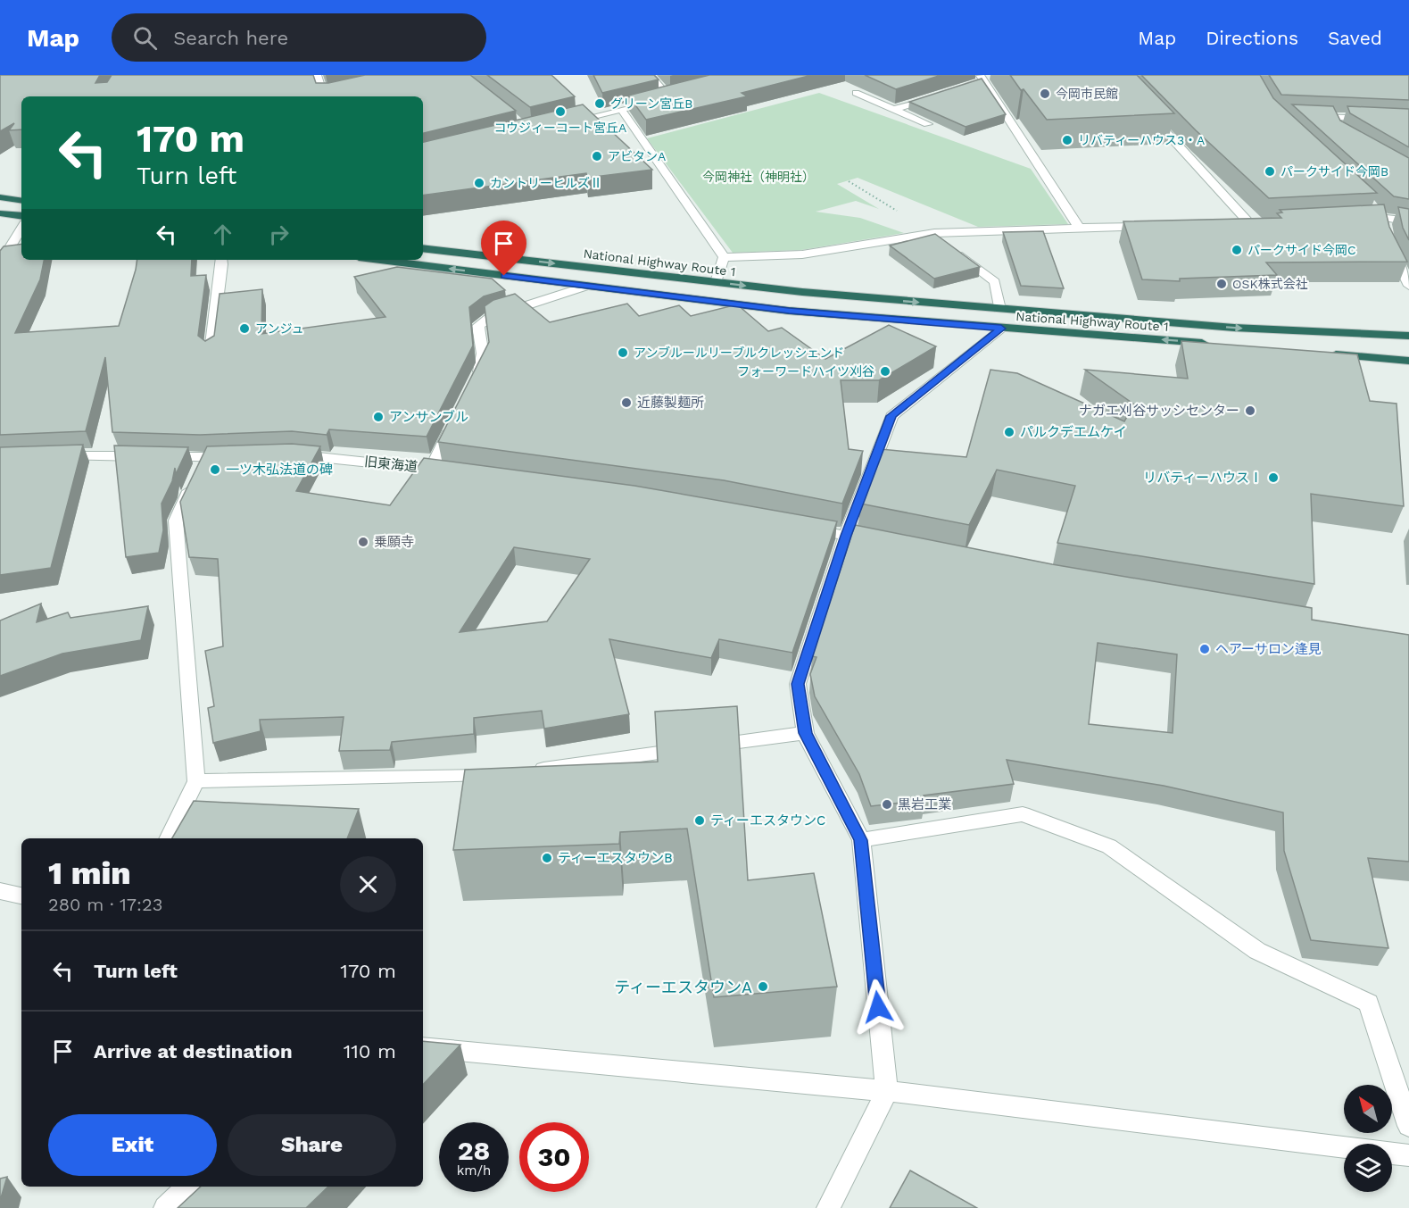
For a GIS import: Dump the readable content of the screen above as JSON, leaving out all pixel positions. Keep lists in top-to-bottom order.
{
  "streets": {
    "highway": ["National Highway Route 1"],
    "street": ["旧東海道"]
  },
  "parks": ["今岡神社（神明社）"],
  "places": [
    "今岡市民館",
    "グリーン宮丘B",
    "コウジィーコート宮丘A",
    "リバティーハウス3・A",
    "アビタンA",
    "パークサイド今岡B",
    "カントリーヒルズⅡ",
    "パークサイド今岡C",
    "OSK株式会社",
    "アンジュ",
    "アンブルールリーブルクレッシェンド",
    "フォーワードハイツ刈谷",
    "近藤製麺所",
    "ナガエ刈谷サッシセンター",
    "アンサンブル",
    "パルクデエムケイ",
    "一ツ木弘法道の碑",
    "リバティーハウスⅠ",
    "乗願寺",
    "ヘアーサロン逢見",
    "黒岩工業",
    "ティーエスタウンC",
    "ティーエスタウンB",
    "ティーエスタウンA"
  ],
  "north": "top left",
  "page": {
    "header": "Map",
    "search": "Search here",
    "nav": ["Map", "Directions", "Saved"],
    "turn": ["170 m", "Turn left"],
    "heading": ["1 min", "280 m · 17:23"],
    "list": [
      {
        "name": "Turn left",
        "value": "170 m"
      },
      {
        "name": "Arrive at destination",
        "value": "110 m"
      }
    ],
    "buttons": ["Exit", "Share"],
    "speed": "28 km/h",
    "limit": "30"
  }
}
